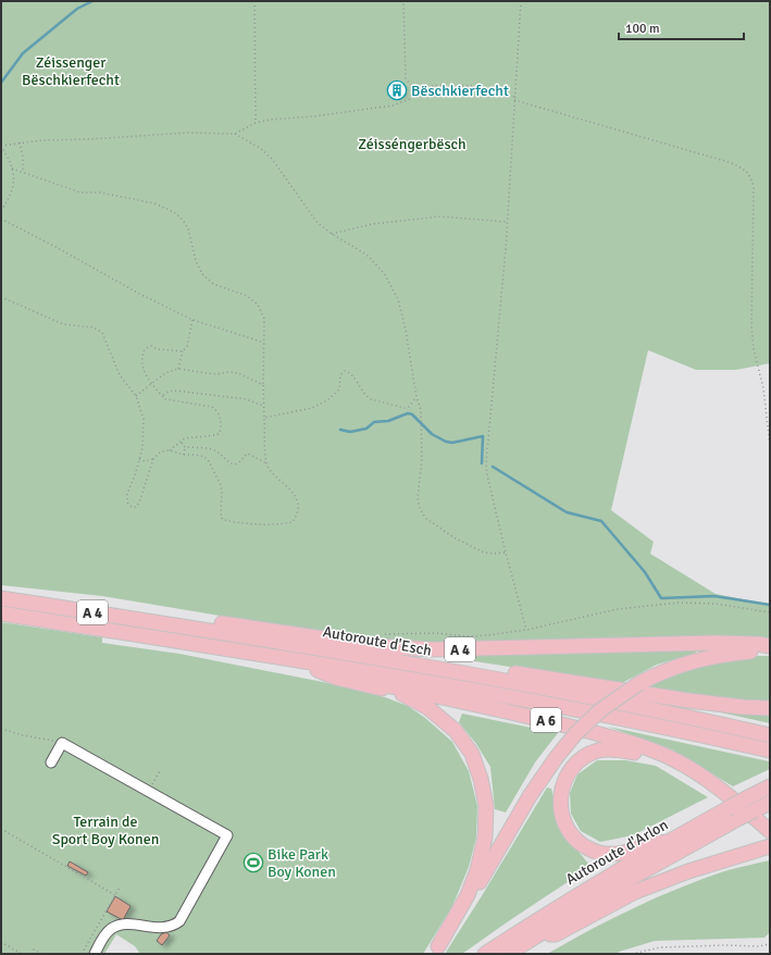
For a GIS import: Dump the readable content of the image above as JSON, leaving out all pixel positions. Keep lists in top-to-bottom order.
{
  "streets": {
    "highway": [
      "A 4",
      "Autoroute d'Esch",
      "A 6",
      "Autoroute d'Arlon"
    ]
  },
  "crossings": [
    ["A 4", "Autoroute d'Esch"],
    ["A 4", "A 6"]
  ],
  "parks": ["Zéissenger Bëschkierfecht", "Zéisséngerbësch", "Terrain de Sport Boy Konen"],
  "places": {
    "building": ["Bëschkierfecht"],
    "sports": ["Bike Park Boy Konen"]
  },
  "scale_bar": "100 m"
}
